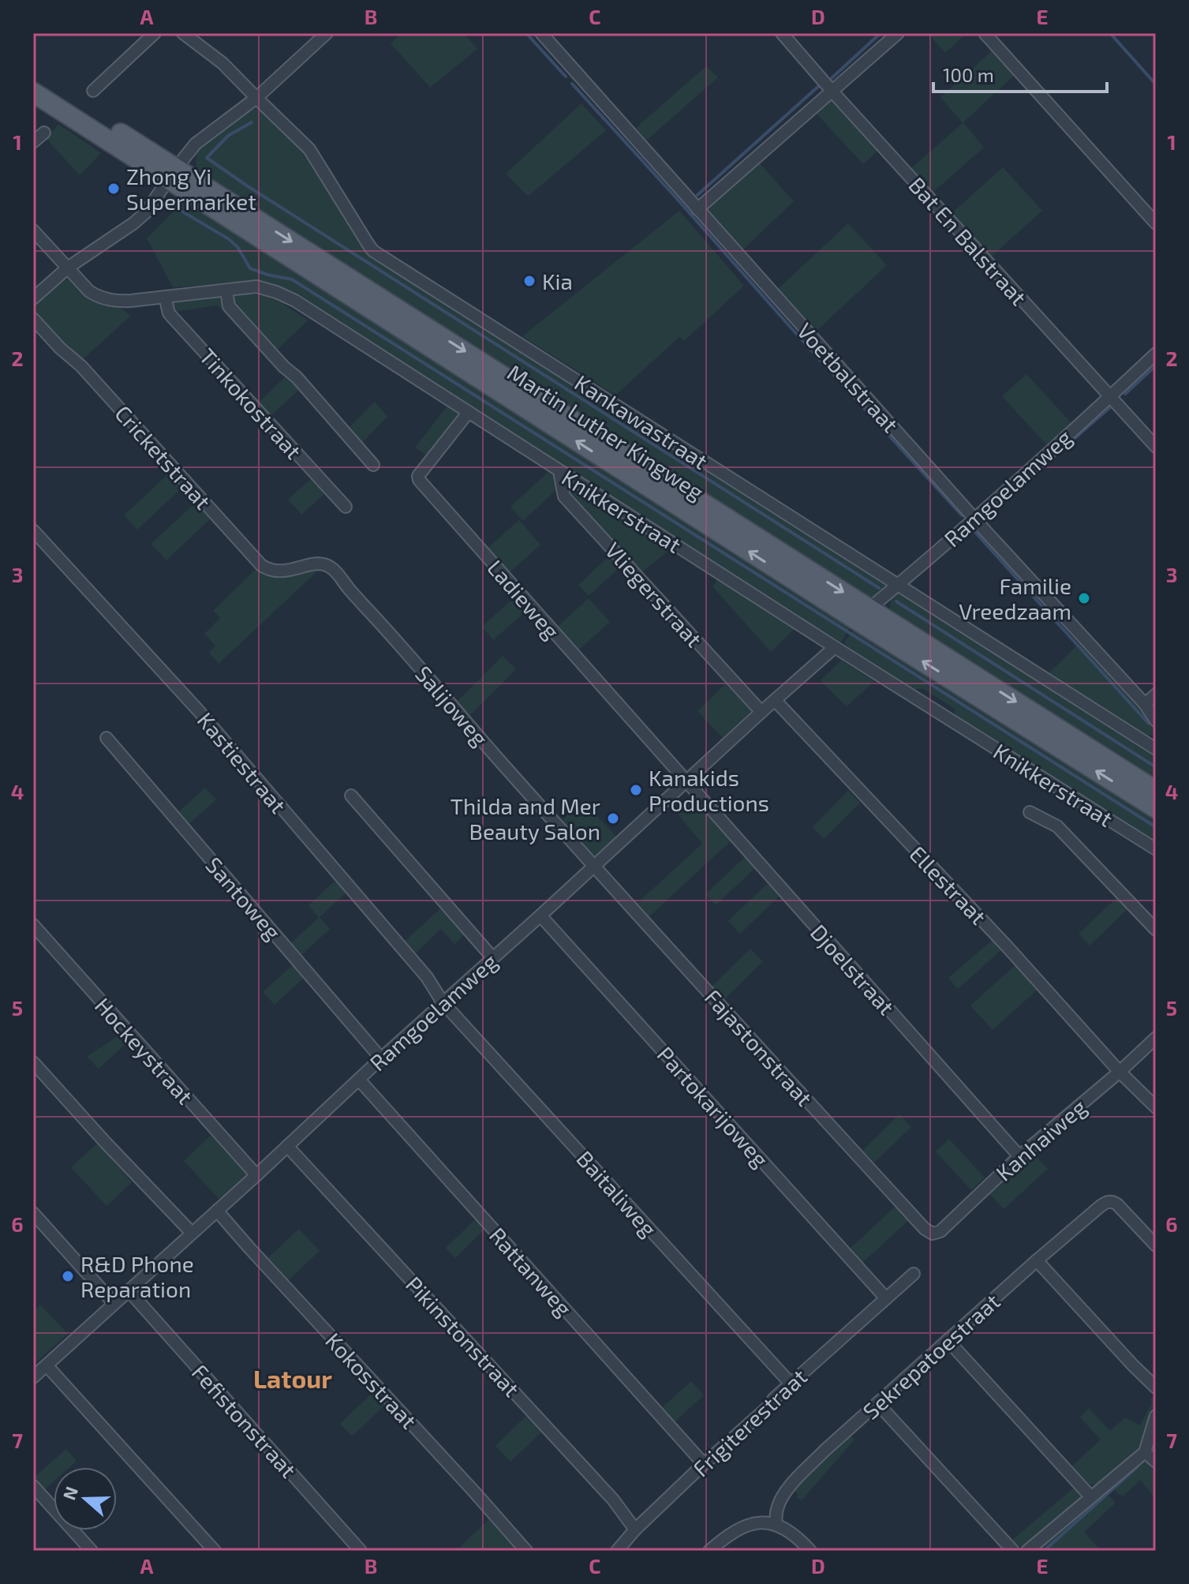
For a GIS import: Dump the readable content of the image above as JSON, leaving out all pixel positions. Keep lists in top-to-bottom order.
{
  "streets": {
    "main road": ["Martin Luther Kingweg"],
    "street": [
      "Bat En Balstraat",
      "Voetbalstraat",
      "Tinkokostraat",
      "Kankawastraat",
      "Cricketstraat",
      "Ramgoelamweg",
      "Knikkerstraat",
      "Vliegerstraat",
      "Ladieweg",
      "Salijoweg",
      "Kastiestraat",
      "Ellestraat",
      "Santoweg",
      "Djoelstraat",
      "Fajastonstraat",
      "Hockeystraat",
      "Partokarijoweg",
      "Kanhaiweg",
      "Baitaliweg",
      "Rattanweg",
      "Pikinstonstraat",
      "Sekrepatoestraat",
      "Kokosstraat",
      "Fefistonstraat",
      "Frigiterestraat"
    ]
  },
  "crossings": [
    ["Bat En Balstraat", "Ramgoelamweg"],
    ["Voetbalstraat", "Ramgoelamweg"],
    ["Tinkokostraat", "Knikkerstraat"],
    ["Kankawastraat", "Ramgoelamweg"],
    ["Martin Luther Kingweg", "Ramgoelamweg"],
    ["Cricketstraat", "Salijoweg"],
    ["Ramgoelamweg", "Knikkerstraat"],
    ["Ramgoelamweg", "Vliegerstraat"],
    ["Ramgoelamweg", "Ladieweg"],
    ["Ramgoelamweg", "Salijoweg"],
    ["Ramgoelamweg", "Kastiestraat"],
    ["Ramgoelamweg", "Ellestraat"],
    ["Ramgoelamweg", "Santoweg"],
    ["Ramgoelamweg", "Djoelstraat"],
    ["Ramgoelamweg", "Fajastonstraat"],
    ["Ramgoelamweg", "Hockeystraat"],
    ["Ramgoelamweg", "Partokarijoweg"],
    ["Ramgoelamweg", "Baitaliweg"],
    ["Ramgoelamweg", "Rattanweg"],
    ["Ramgoelamweg", "Pikinstonstraat"],
    ["Ramgoelamweg", "Kokosstraat"],
    ["Ramgoelamweg", "Fefistonstraat"],
    ["Knikkerstraat", "Vliegerstraat"],
    ["Knikkerstraat", "Ladieweg"],
    ["Ladieweg", "Djoelstraat"],
    ["Salijoweg", "Fajastonstraat"],
    ["Kastiestraat", "Baitaliweg"],
    ["Ellestraat", "Kanhaiweg"],
    ["Djoelstraat", "Kanhaiweg"],
    ["Fajastonstraat", "Kanhaiweg"],
    ["Partokarijoweg", "Frigiterestraat"],
    ["Baitaliweg", "Frigiterestraat"],
    ["Rattanweg", "Frigiterestraat"],
    ["Pikinstonstraat", "Frigiterestraat"]
  ],
  "districts": ["Latour"],
  "places": [
    "Zhong Yi Supermarket",
    "Kia",
    "Familie Vreedzaam",
    "Kanakids Productions",
    "Thilda and Mer Beauty Salon",
    "R&D Phone Reparation"
  ],
  "scale_bar": "100 m",
  "north": "left",
  "grid": {
    "columns": [
      "A",
      "B",
      "C",
      "D",
      "E"
    ],
    "rows": [
      "1",
      "2",
      "3",
      "4",
      "5",
      "6",
      "7"
    ]
  }
}
